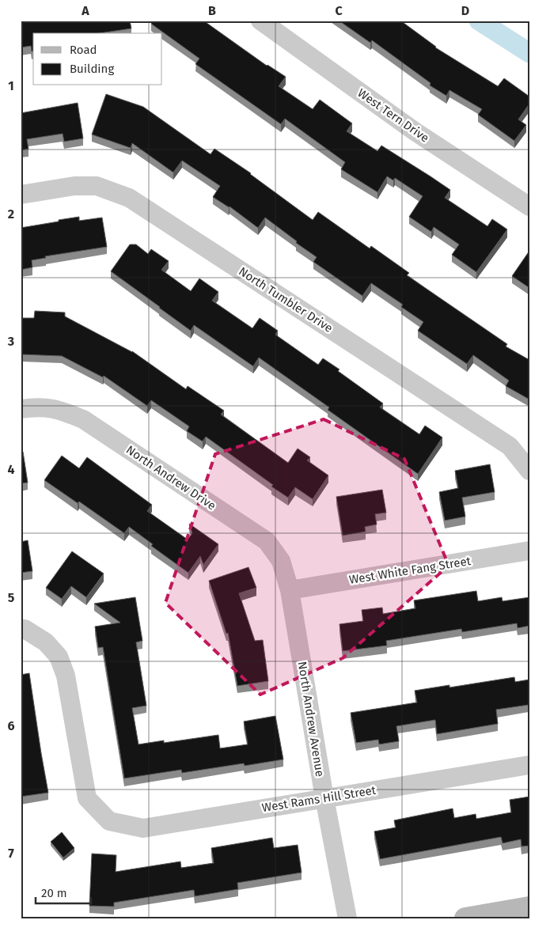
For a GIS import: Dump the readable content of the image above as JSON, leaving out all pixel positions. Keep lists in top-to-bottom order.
{
  "streets": {
    "street": [
      "West Tern Drive",
      "North Tumbler Drive",
      "North Andrew Drive",
      "West White Fang Street",
      "North Andrew Avenue",
      "West Rams Hill Street"
    ]
  },
  "crossings": [
    ["North Andrew Drive", "West White Fang Street"],
    ["North Andrew Drive", "North Andrew Avenue"],
    ["West White Fang Street", "North Andrew Avenue"],
    ["North Andrew Avenue", "West Rams Hill Street"]
  ],
  "legend": ["Road", "Building"],
  "scale_bar": "20 m",
  "grid": {
    "columns": [
      "A",
      "B",
      "C",
      "D"
    ],
    "rows": [
      "1",
      "2",
      "3",
      "4",
      "5",
      "6",
      "7"
    ]
  }
}
